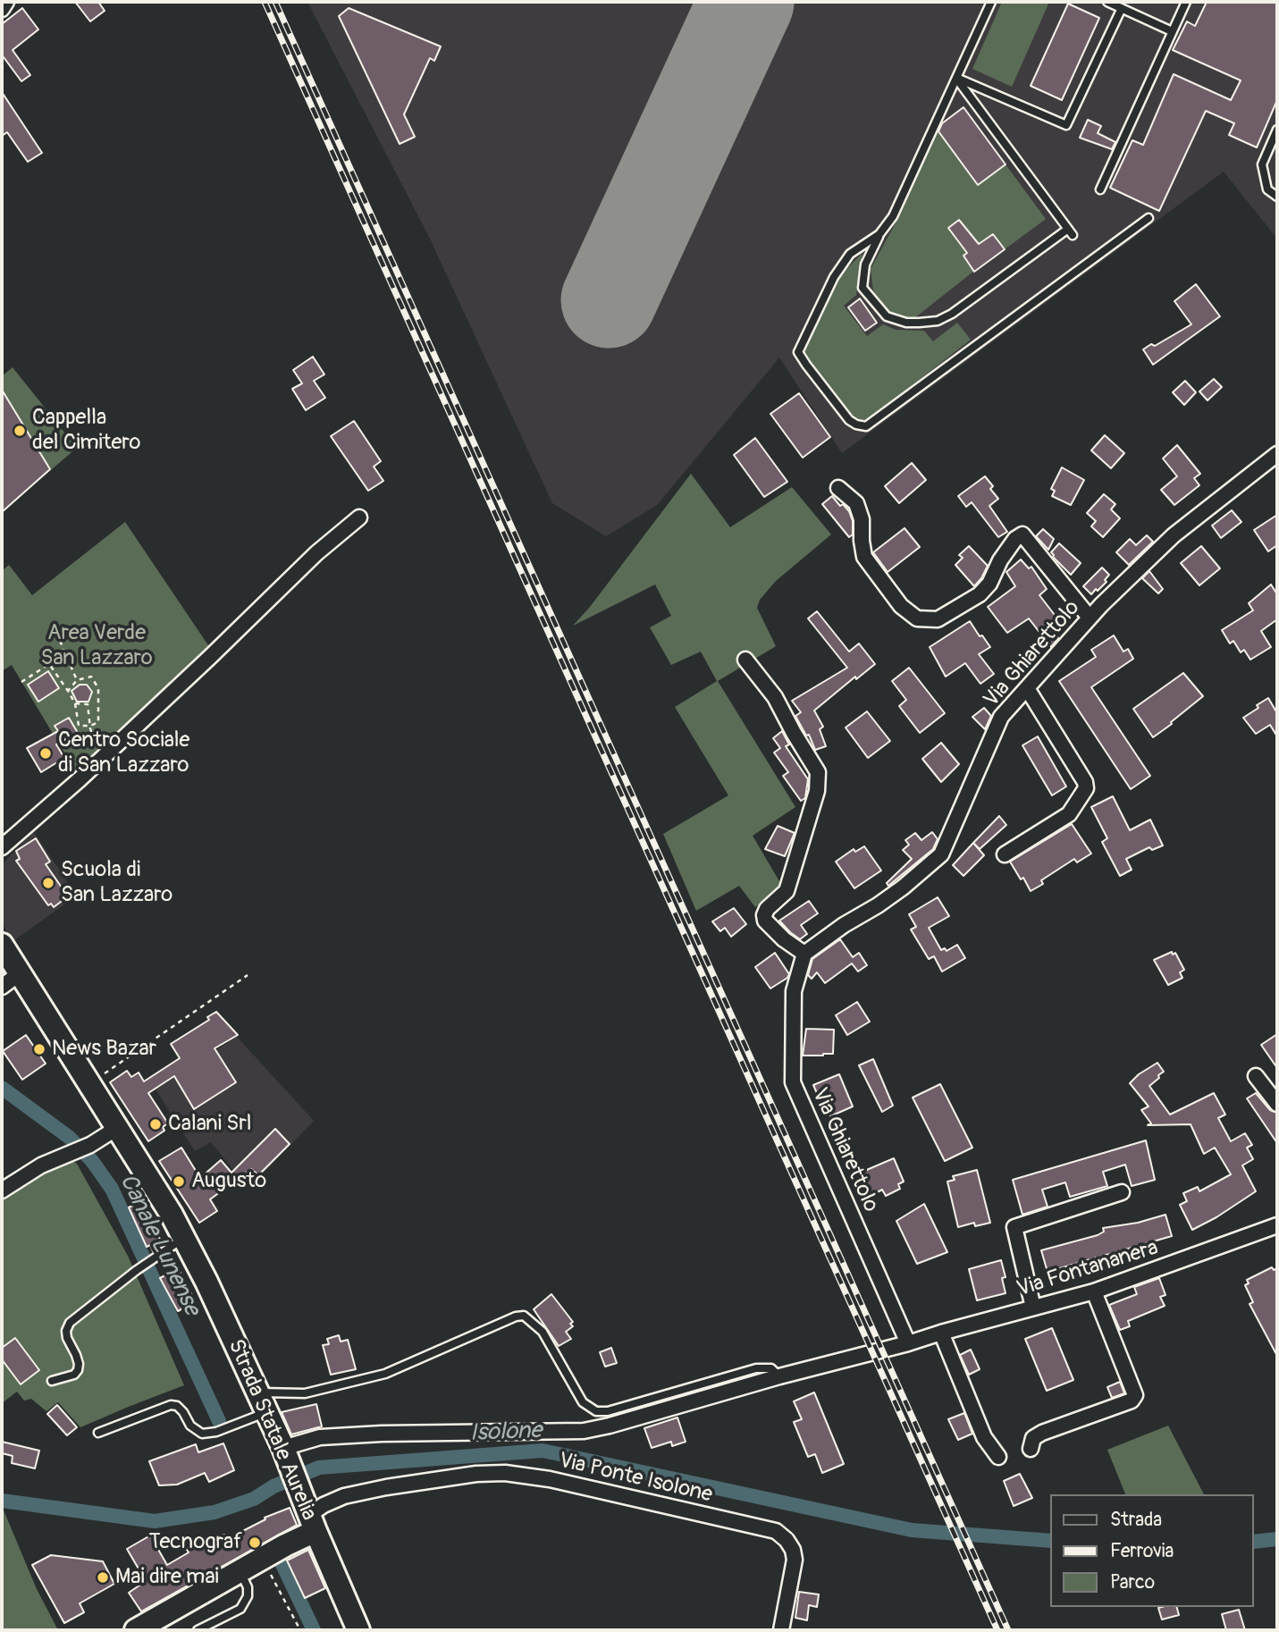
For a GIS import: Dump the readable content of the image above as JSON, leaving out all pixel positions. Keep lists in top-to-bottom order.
{
  "streets": {
    "main road": ["Strada Statale Aurelia"],
    "street": ["Via Ghiarettolo", "Via Fontananera", "Via Ponte Isolone"]
  },
  "crossings": [
    ["Via Ghiarettolo", "Via Fontananera"],
    ["Strada Statale Aurelia", "Via Ponte Isolone"]
  ],
  "water": ["Canale Lunense", "Isolone"],
  "parks": ["Area Verde San Lazzaro"],
  "places": [
    "Cappella del Cimitero",
    "Centro Sociale di San Lazzaro",
    "Scuola di San Lazzaro",
    "News Bazar",
    "Calani Srl",
    "Augusto",
    "Tecnograf",
    "Mai dire mai"
  ],
  "legend": ["Strada", "Ferrovia", "Parco"]
}
